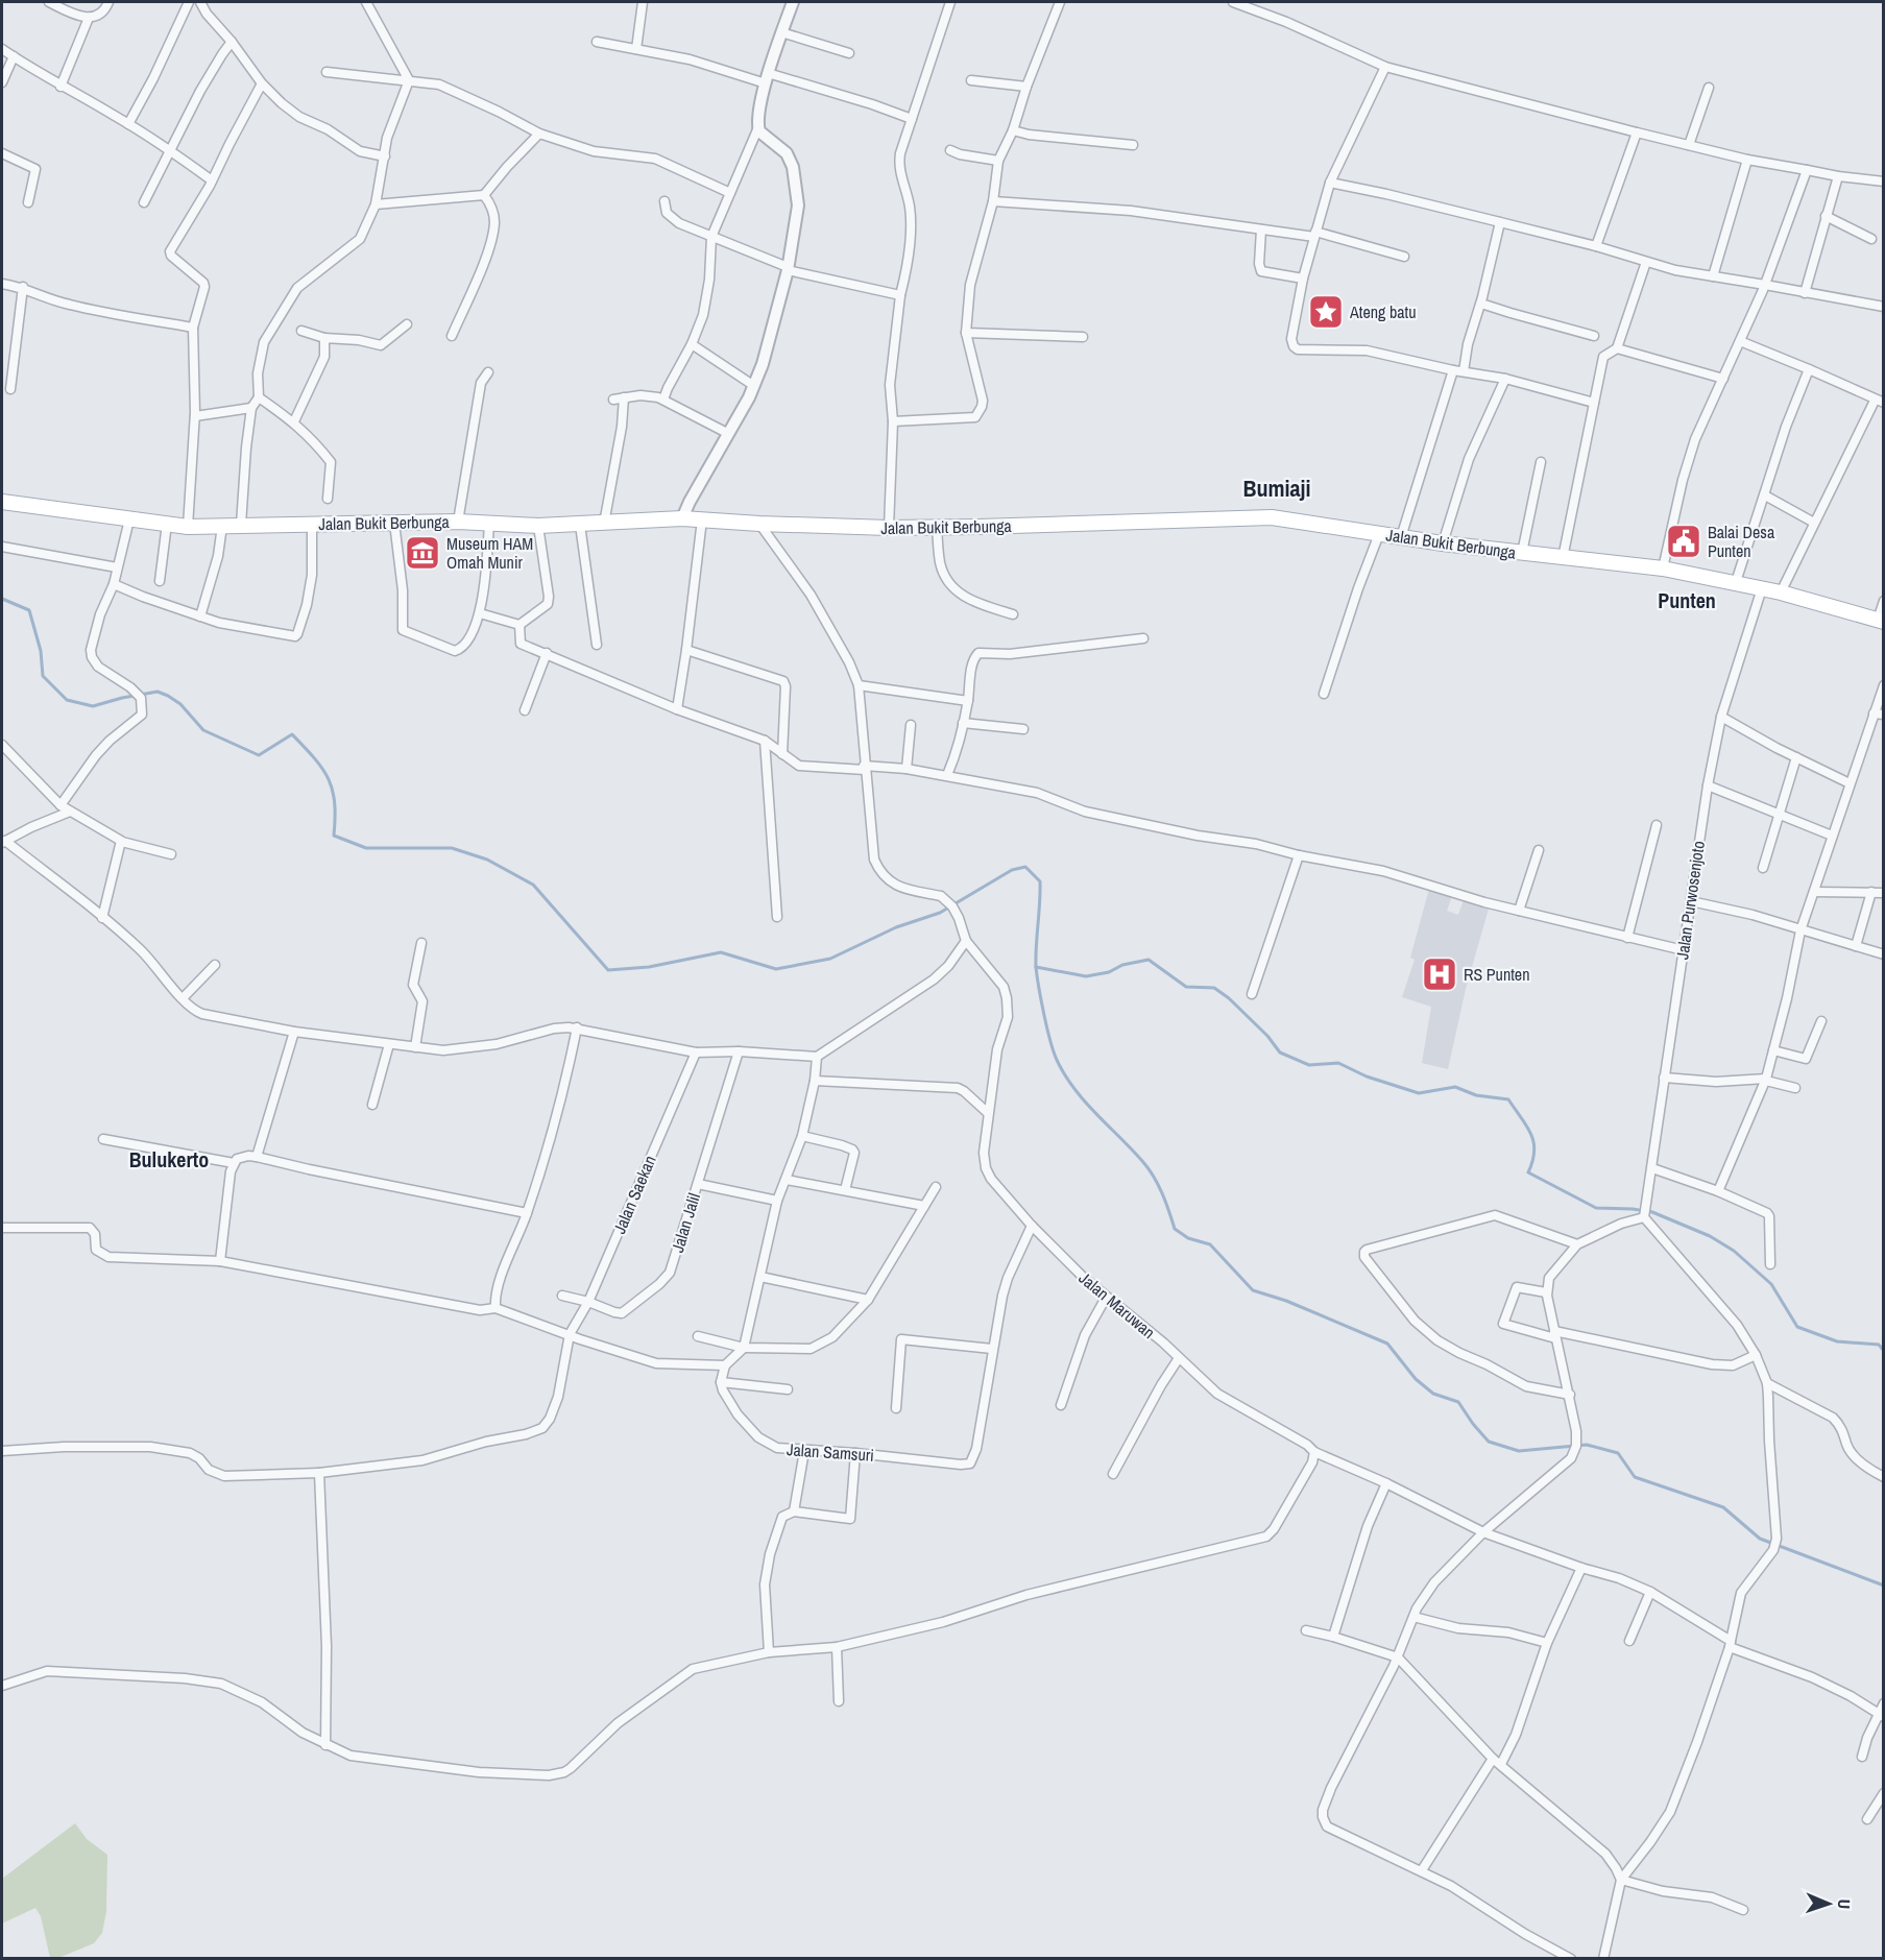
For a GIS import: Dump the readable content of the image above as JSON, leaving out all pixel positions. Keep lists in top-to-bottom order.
{
  "streets": {
    "main road": ["Jalan Bukit Berbunga"],
    "street": [
      "Jalan Purwosenjoto",
      "Jalan Saekan",
      "Jalan Jalil",
      "Jalan Maruwan",
      "Jalan Samsuri"
    ]
  },
  "crossings": [
    ["Jalan Bukit Berbunga", "Jalan Purwosenjoto"],
    ["Jalan Saekan", "Jalan Jalil"],
    ["Jalan Maruwan", "Jalan Samsuri"]
  ],
  "districts": ["Bumiaji", "Punten", "Bulukerto"],
  "places": {
    "place": ["Ateng batu"],
    "public building": ["Balai Desa Punten"],
    "museum": ["Museum HAM Omah Munir"],
    "hospital": ["RS Punten"]
  },
  "north": "right"
}
